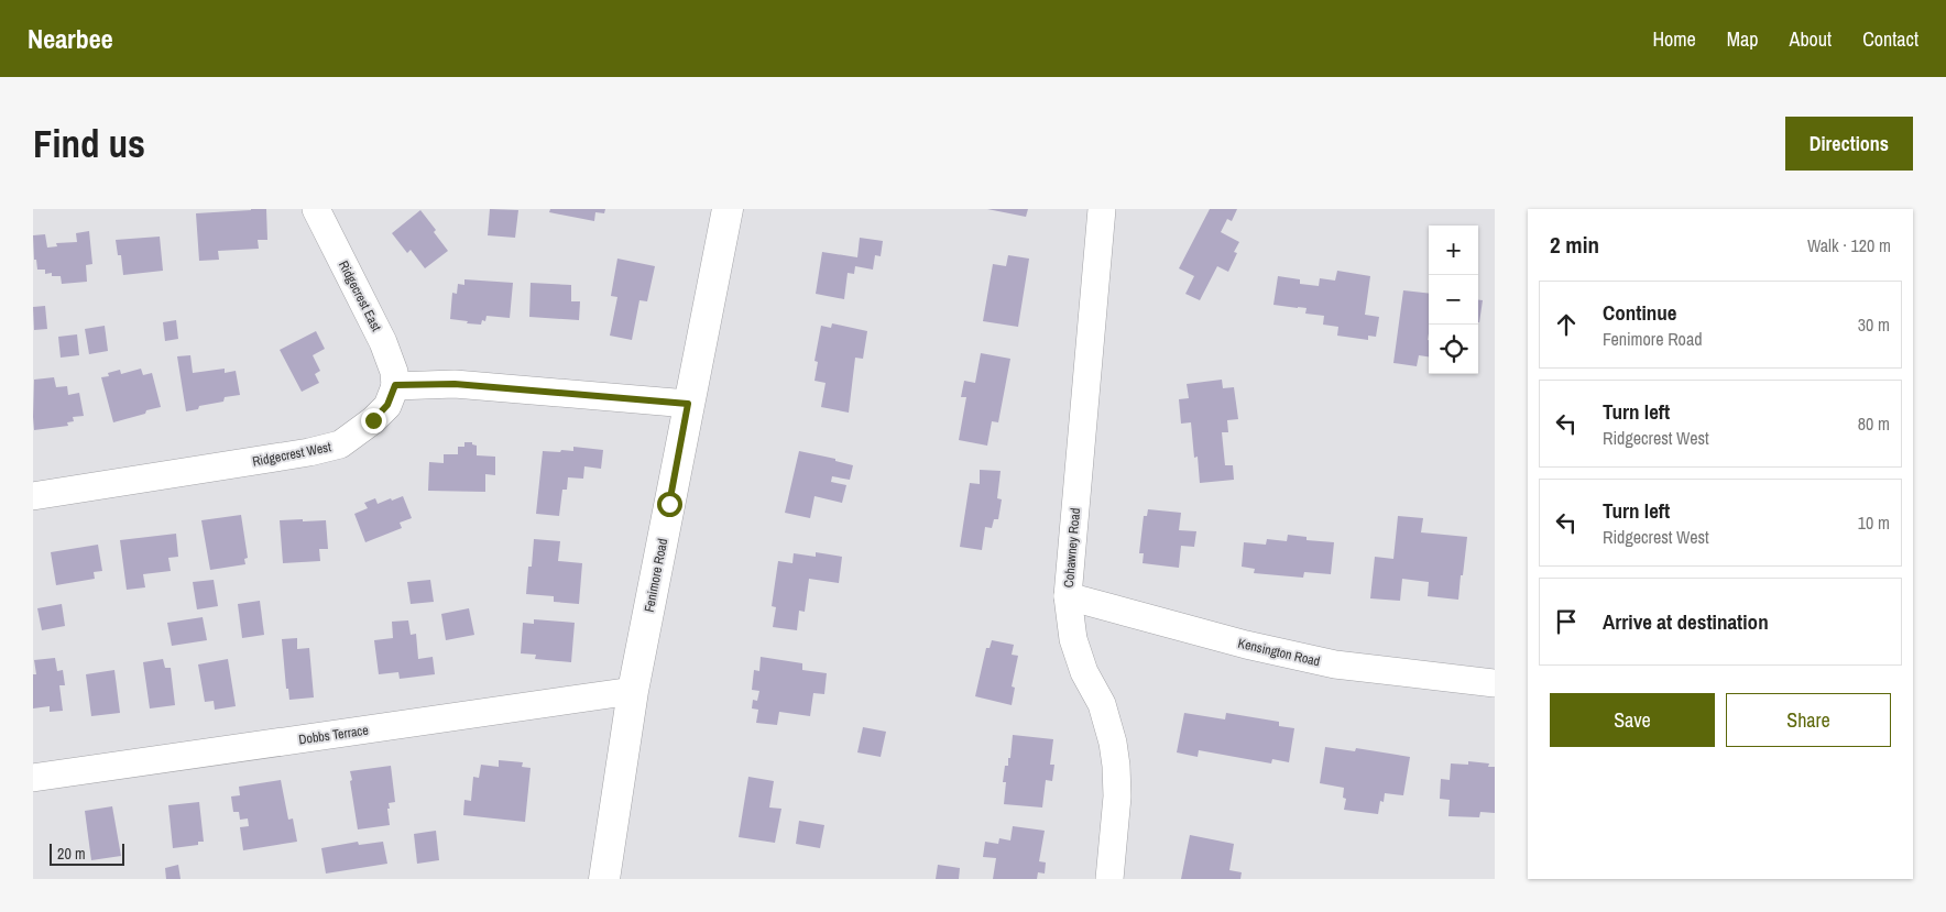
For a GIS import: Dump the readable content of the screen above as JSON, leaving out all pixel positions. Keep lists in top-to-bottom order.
{
  "streets": {
    "main road": ["Fenimore Road"],
    "street": [
      "Ridgecrest East",
      "Ridgecrest West",
      "Cohawney Road",
      "Kensington Road",
      "Dobbs Terrace"
    ]
  },
  "crossings": [
    ["Ridgecrest East", "Ridgecrest West"],
    ["Cohawney Road", "Kensington Road"],
    ["Fenimore Road", "Dobbs Terrace"]
  ],
  "scale_bar": "20 m",
  "page": {
    "header": "Nearbee",
    "nav": [
      "Home",
      "Map",
      "About",
      "Contact"
    ],
    "buttons": [
      "Directions",
      ["Save", "Share"]
    ],
    "title": "Find us",
    "heading": ["2 min", "Walk · 120 m"],
    "map_buttons": ["+", "−"],
    "list": [
      ["Continue", "Fenimore Road", "30 m"],
      ["Turn left", "Ridgecrest West", "80 m"],
      ["Turn left", "Ridgecrest West", "10 m"],
      "Arrive at destination"
    ],
    "scale": "20 m"
  }
}
